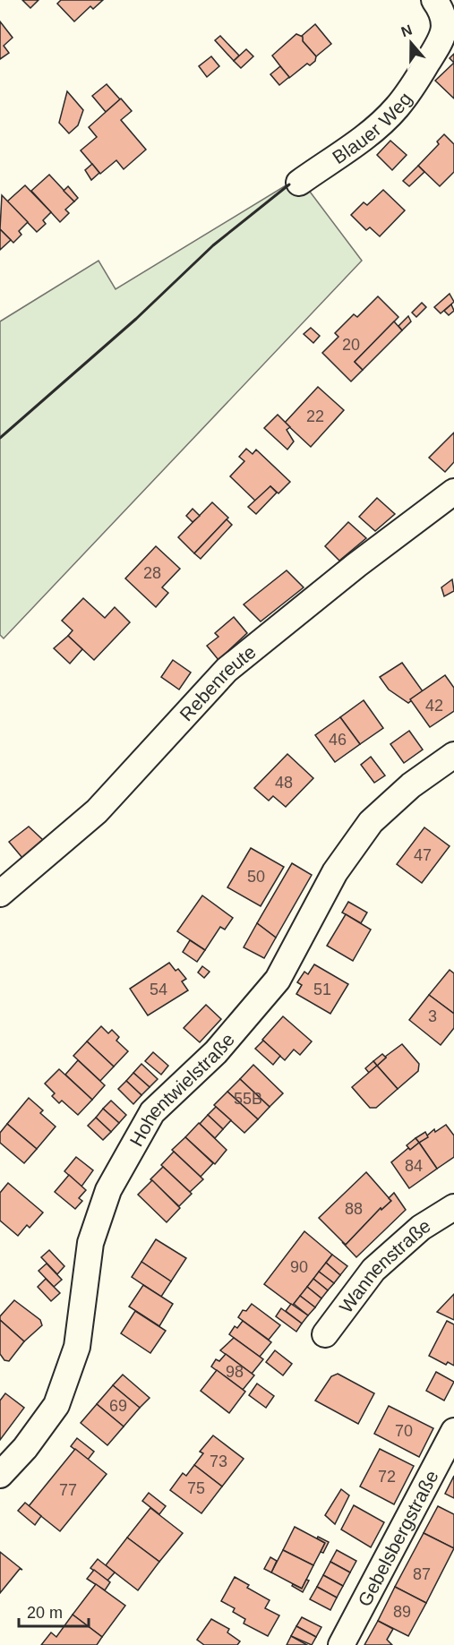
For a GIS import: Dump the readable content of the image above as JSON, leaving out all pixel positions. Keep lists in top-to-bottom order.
{
  "streets": {
    "street": [
      "Blauer Weg",
      "Rebenreute",
      "Hohentwielstraße",
      "Wannenstraße",
      "Gebelsbergstraße"
    ]
  },
  "house_numbers": [
    "20",
    "22",
    "28",
    "42",
    "46",
    "48",
    "47",
    "50",
    "54",
    "51",
    "3",
    "55B",
    "84",
    "88",
    "90",
    "98",
    "69",
    "70",
    "73",
    "72",
    "75",
    "77",
    "87",
    "89"
  ],
  "scale_bar": "20 m",
  "north": "top"
}
